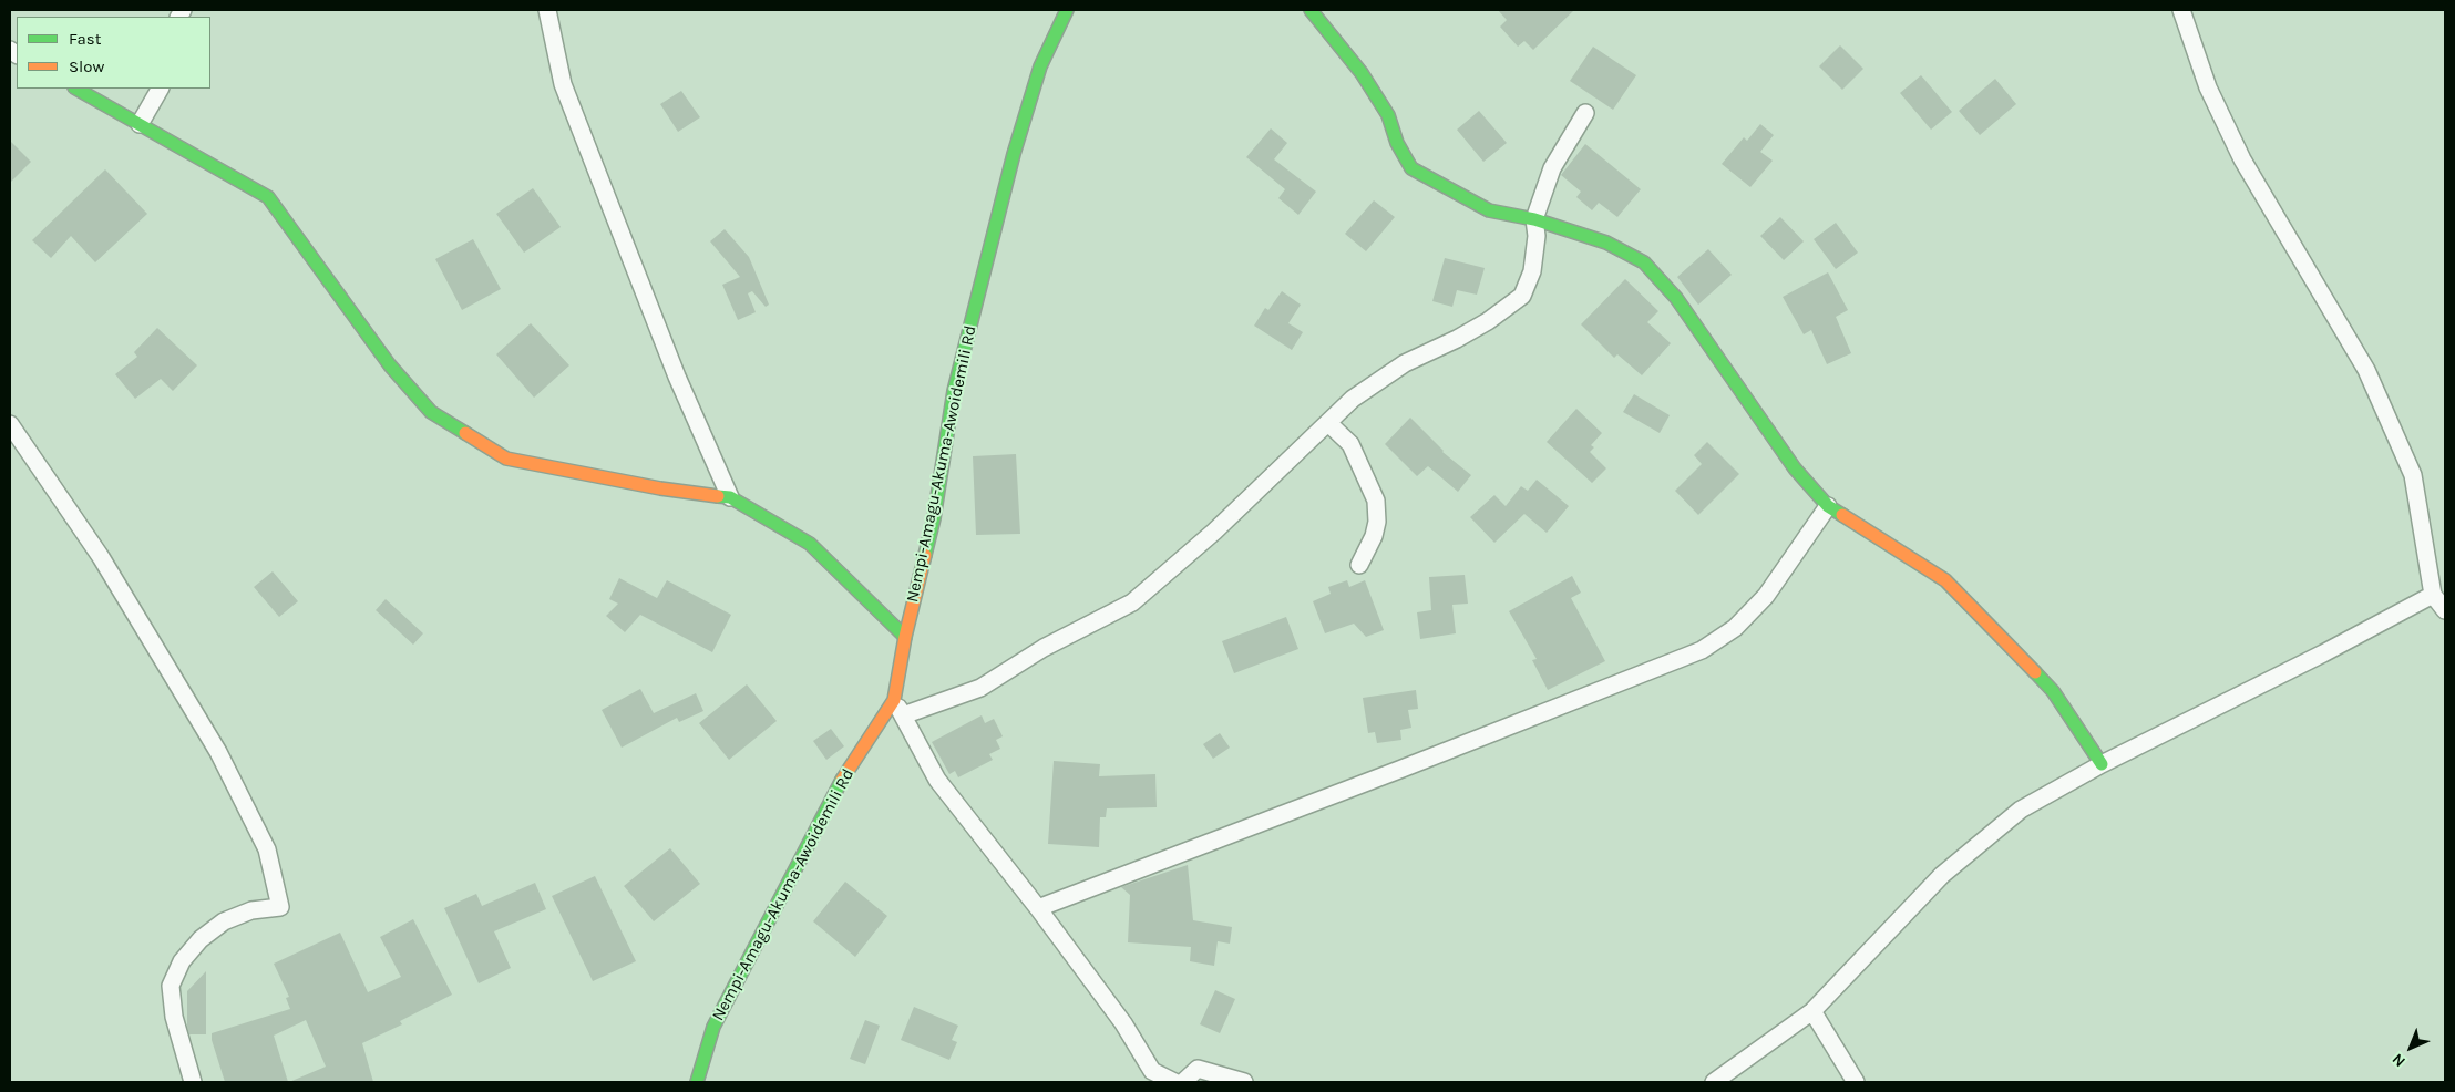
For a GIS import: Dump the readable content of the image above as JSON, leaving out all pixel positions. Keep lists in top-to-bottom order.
{
  "streets": {
    "street": ["Nempi-Amagu-Akuma-Awoidemili Rd"]
  },
  "legend": ["Fast", "Slow"],
  "north": "bottom left"
}
